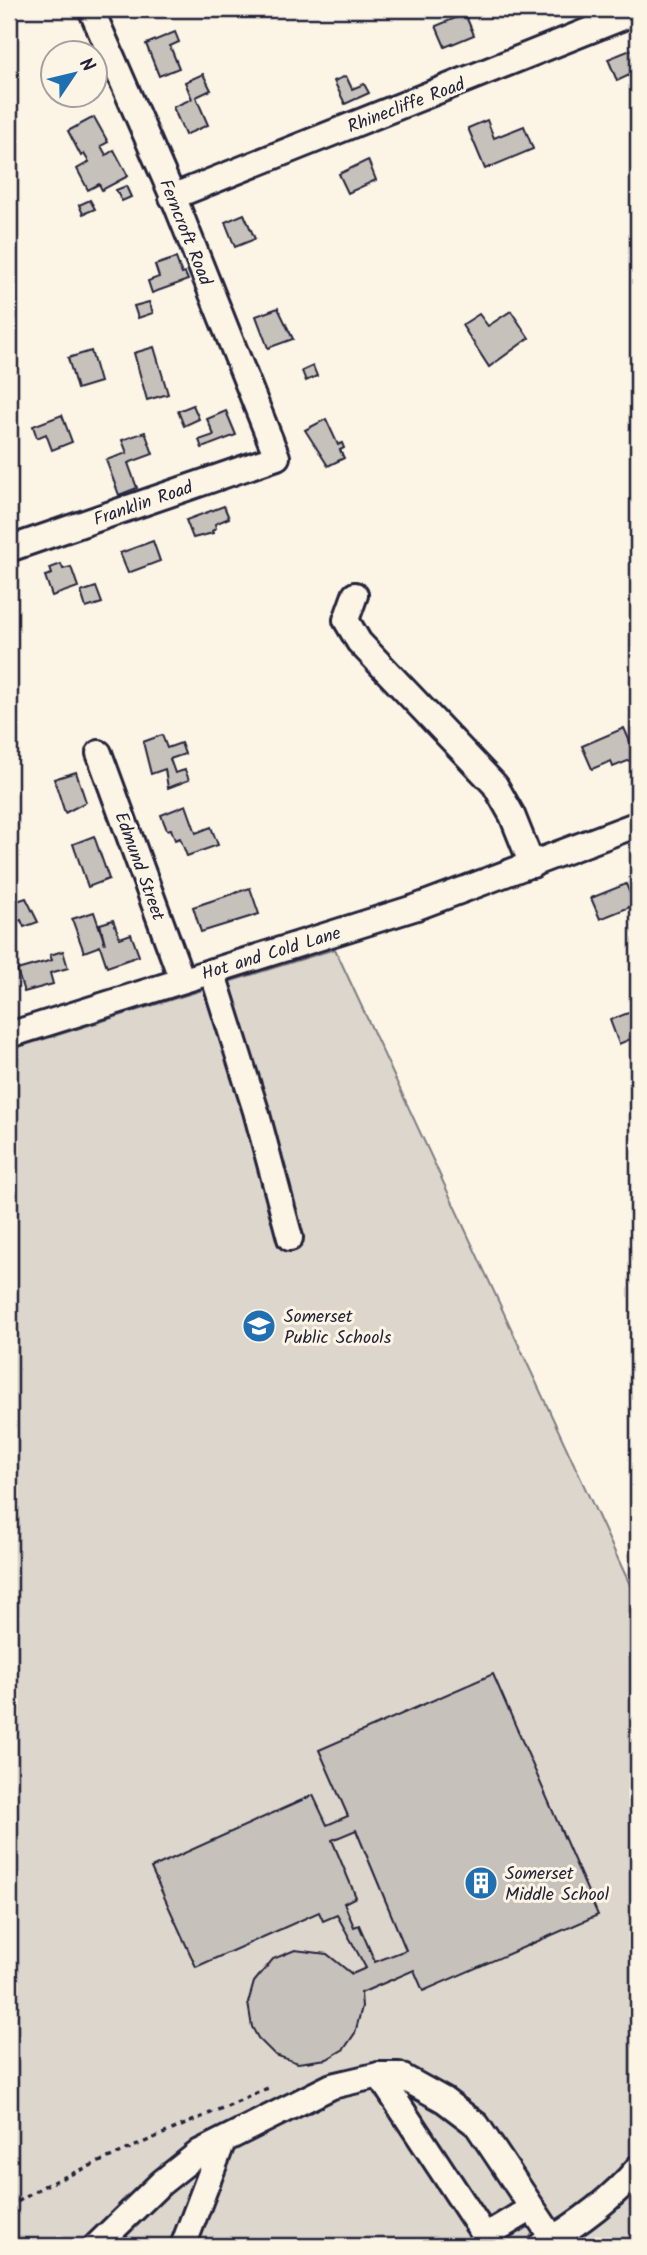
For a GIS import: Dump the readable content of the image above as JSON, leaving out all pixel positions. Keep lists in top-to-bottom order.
{
  "streets": {
    "street": [
      "Rhinecliffe Road",
      "Ferncroft Road",
      "Franklin Road",
      "Edmund Street",
      "Hot and Cold Lane"
    ]
  },
  "crossings": [
    ["Rhinecliffe Road", "Ferncroft Road"],
    ["Ferncroft Road", "Franklin Road"],
    ["Edmund Street", "Hot and Cold Lane"]
  ],
  "places": {
    "school or university": ["Somerset Public Schools"],
    "building": ["Somerset Middle School"]
  },
  "north": "top right"
}
